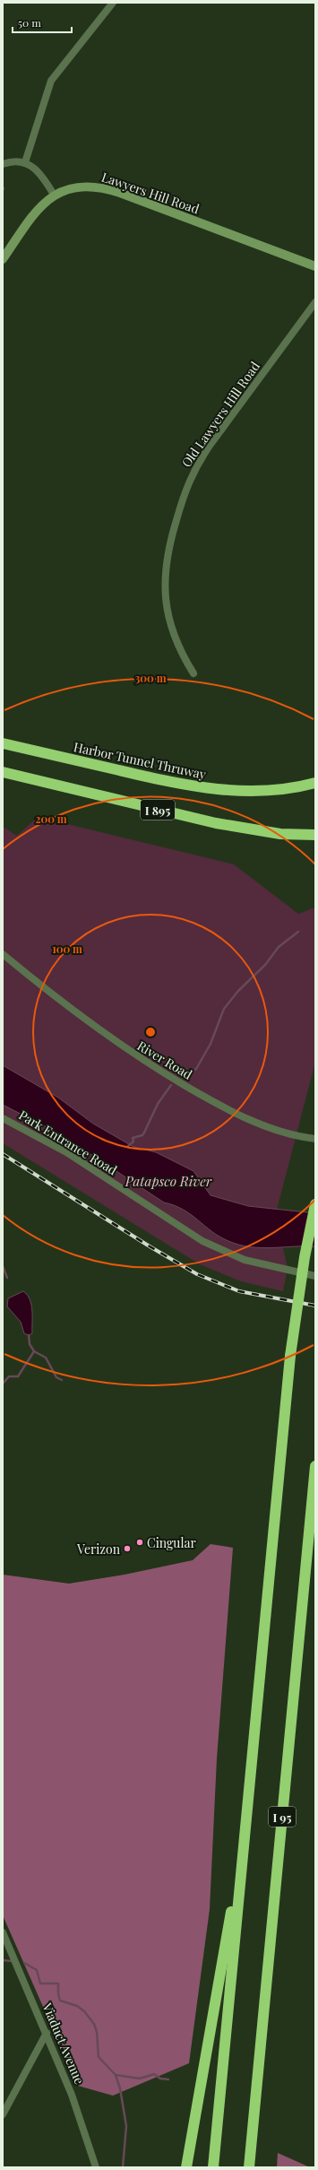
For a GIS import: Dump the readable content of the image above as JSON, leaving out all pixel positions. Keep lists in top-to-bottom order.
{
  "streets": {
    "highway": ["Harbor Tunnel Thruway", "I 895", "I 95"],
    "street": [
      "Lawyers Hill Road",
      "Old Lawyers Hill Road",
      "River Road",
      "Park Entrance Road",
      "Viaduct Avenue"
    ]
  },
  "water": ["Patapsco River"],
  "places": ["Cingular", "Verizon"],
  "scale_bar": "50 m",
  "rings": ["300 m", "200 m", "100 m"]
}
